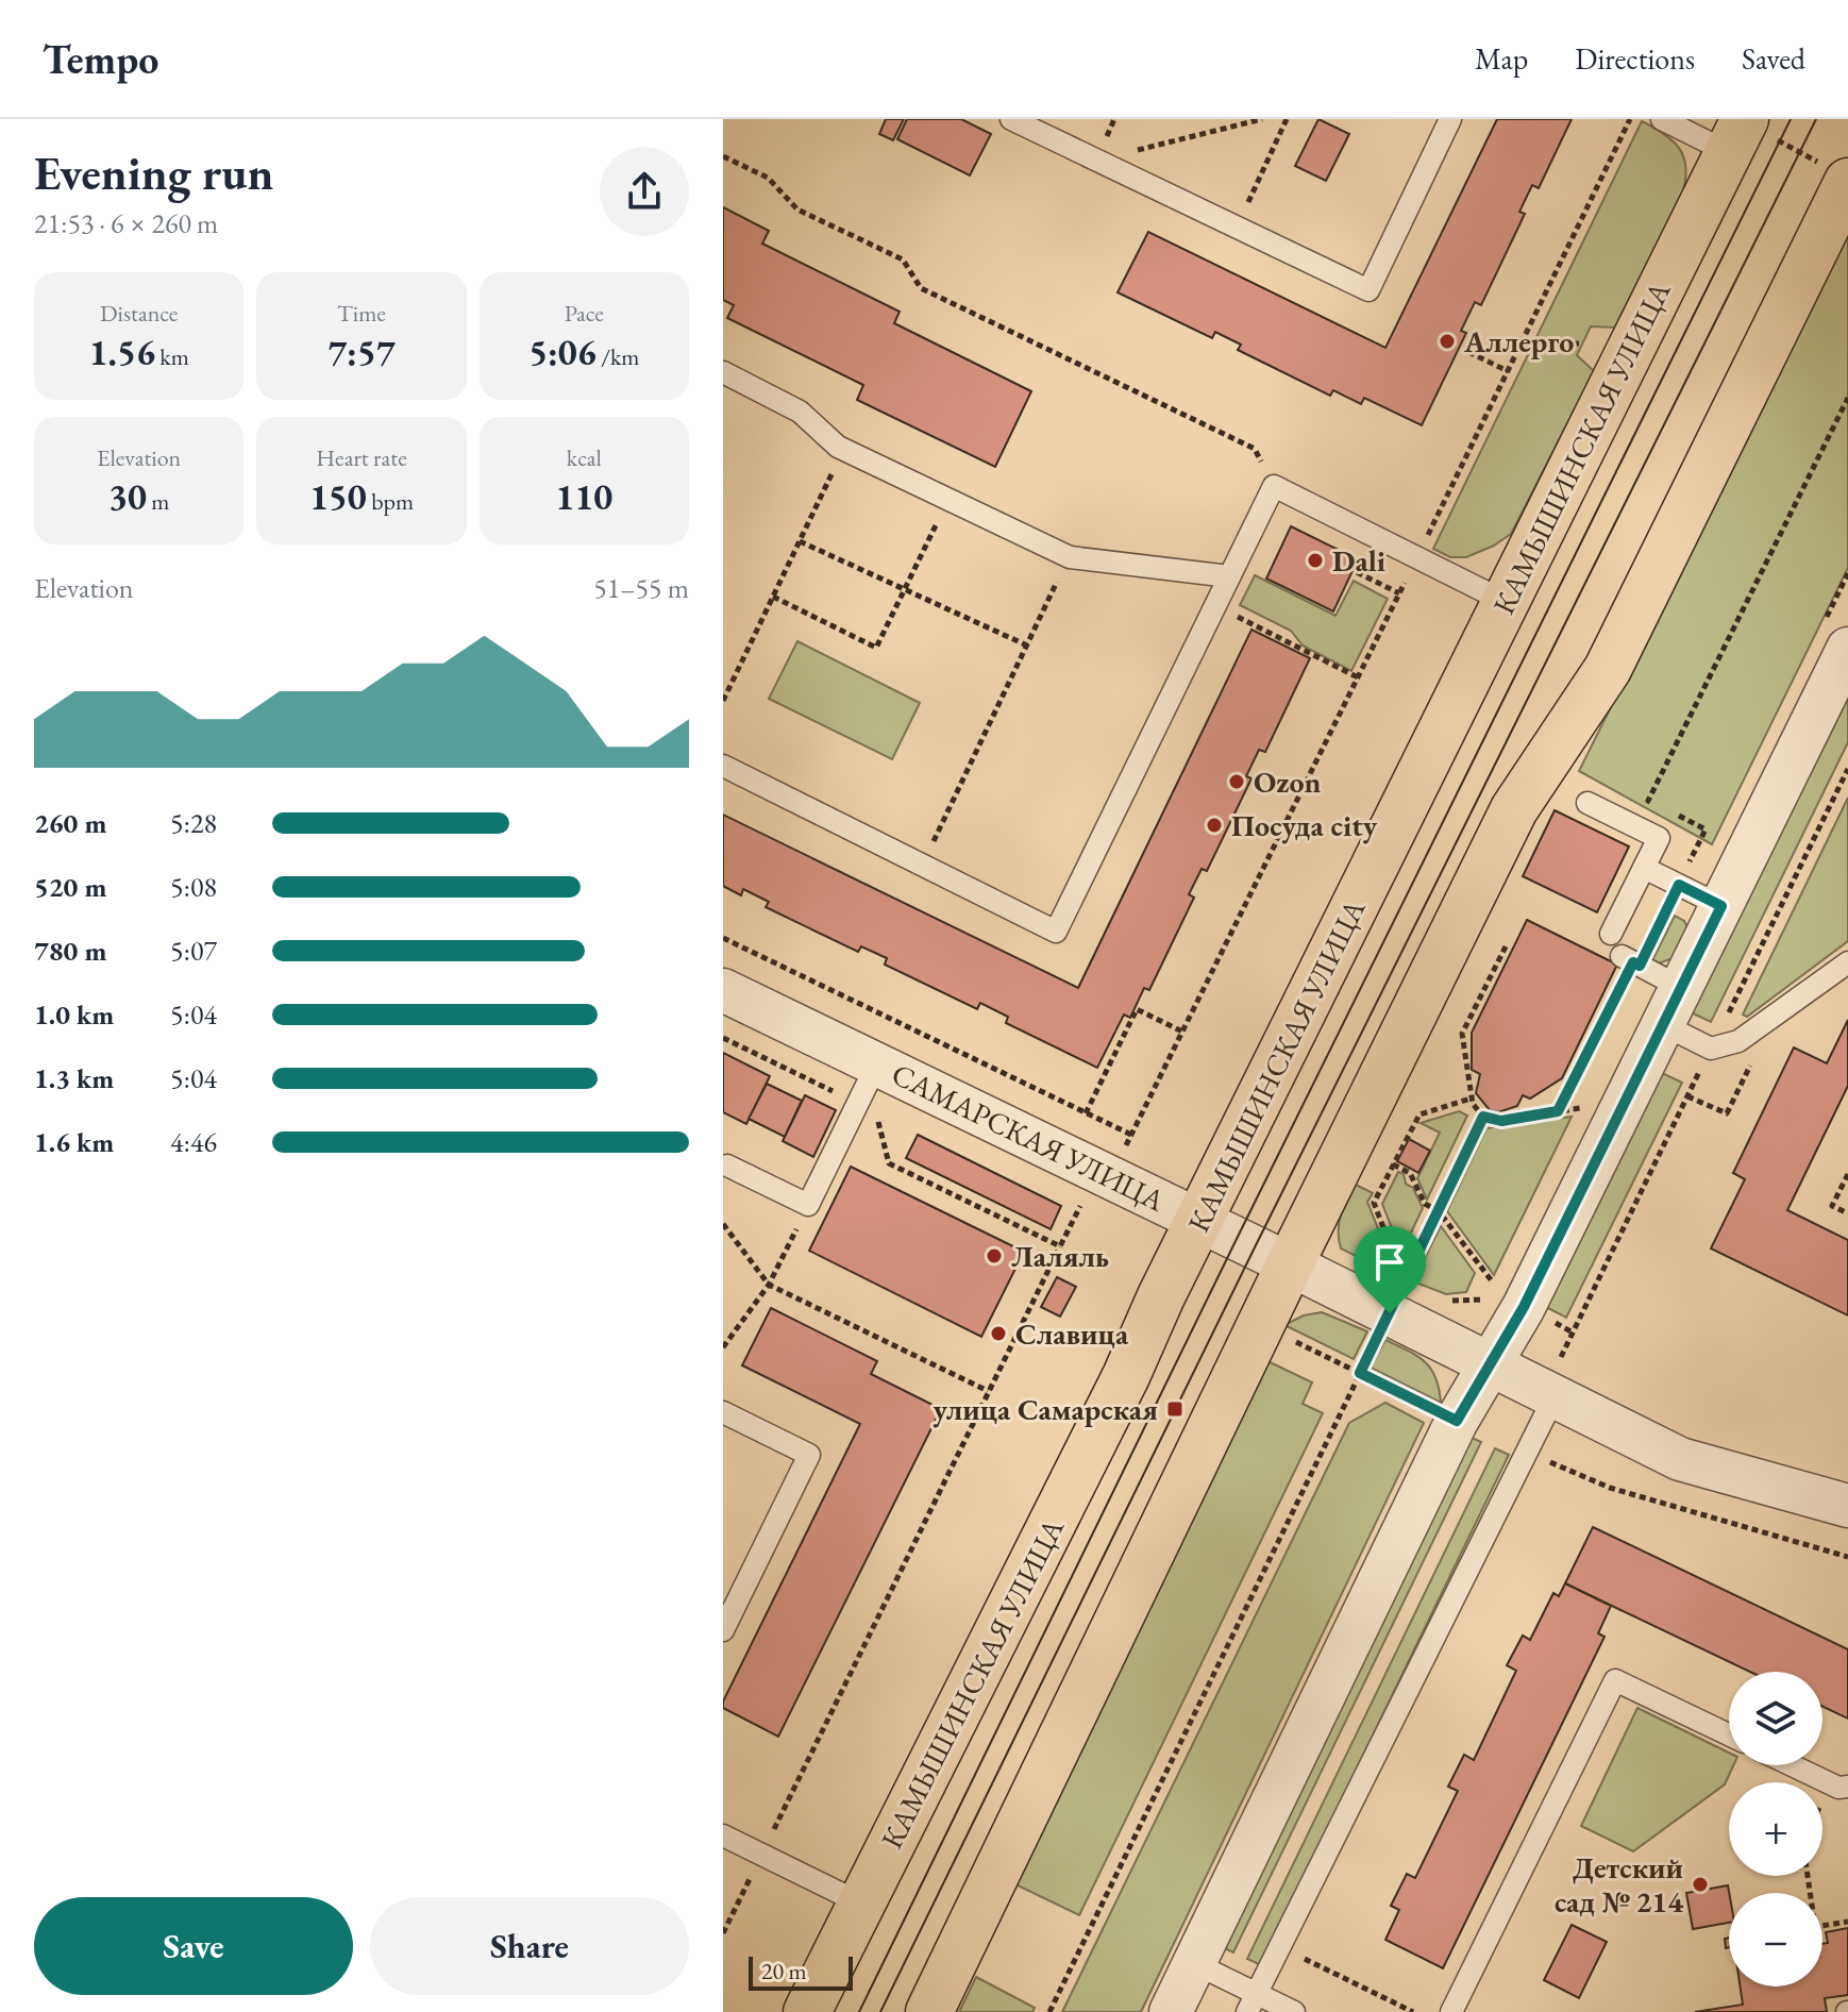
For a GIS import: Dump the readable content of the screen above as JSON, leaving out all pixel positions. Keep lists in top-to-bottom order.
{
  "streets": {
    "main road": ["КАМЫШИНСКАЯ УЛИЦА"],
    "street": ["САМАРСКАЯ УЛИЦА"]
  },
  "crossings": [
    ["КАМЫШИНСКАЯ УЛИЦА", "САМАРСКАЯ УЛИЦА"]
  ],
  "places": {
    "other": [
      "Аллерго",
      "Dali",
      "Ozon",
      "Посуда city",
      "Лаляль",
      "Славица",
      "Детский сад № 214"
    ],
    "transit": ["улица Самарская"]
  },
  "scale_bar": "20 m",
  "page": {
    "header": "Tempo",
    "nav": ["Map", "Directions", "Saved"],
    "heading": ["Evening run", "21:53 · 6 × 260 m"],
    "stats": [
      ["Distance", "1.56 km"],
      ["Time", "7:57"],
      ["Pace", "5:06 /km"],
      ["Elevation", "30 m"],
      ["Heart rate", "150 bpm"],
      ["kcal", "110"]
    ],
    "chart": ["Elevation", "51–55 m"],
    "list": [
      {
        "name": "260 m",
        "note": "5:28"
      },
      {
        "name": "520 m",
        "note": "5:08"
      },
      {
        "name": "780 m",
        "note": "5:07"
      },
      {
        "name": "1.0 km",
        "note": "5:04"
      },
      {
        "name": "1.3 km",
        "note": "5:04"
      },
      {
        "name": "1.6 km",
        "note": "4:46"
      }
    ],
    "map_buttons": ["+", "−"],
    "buttons": ["Save", "Share"],
    "scale": "20 m"
  }
}
